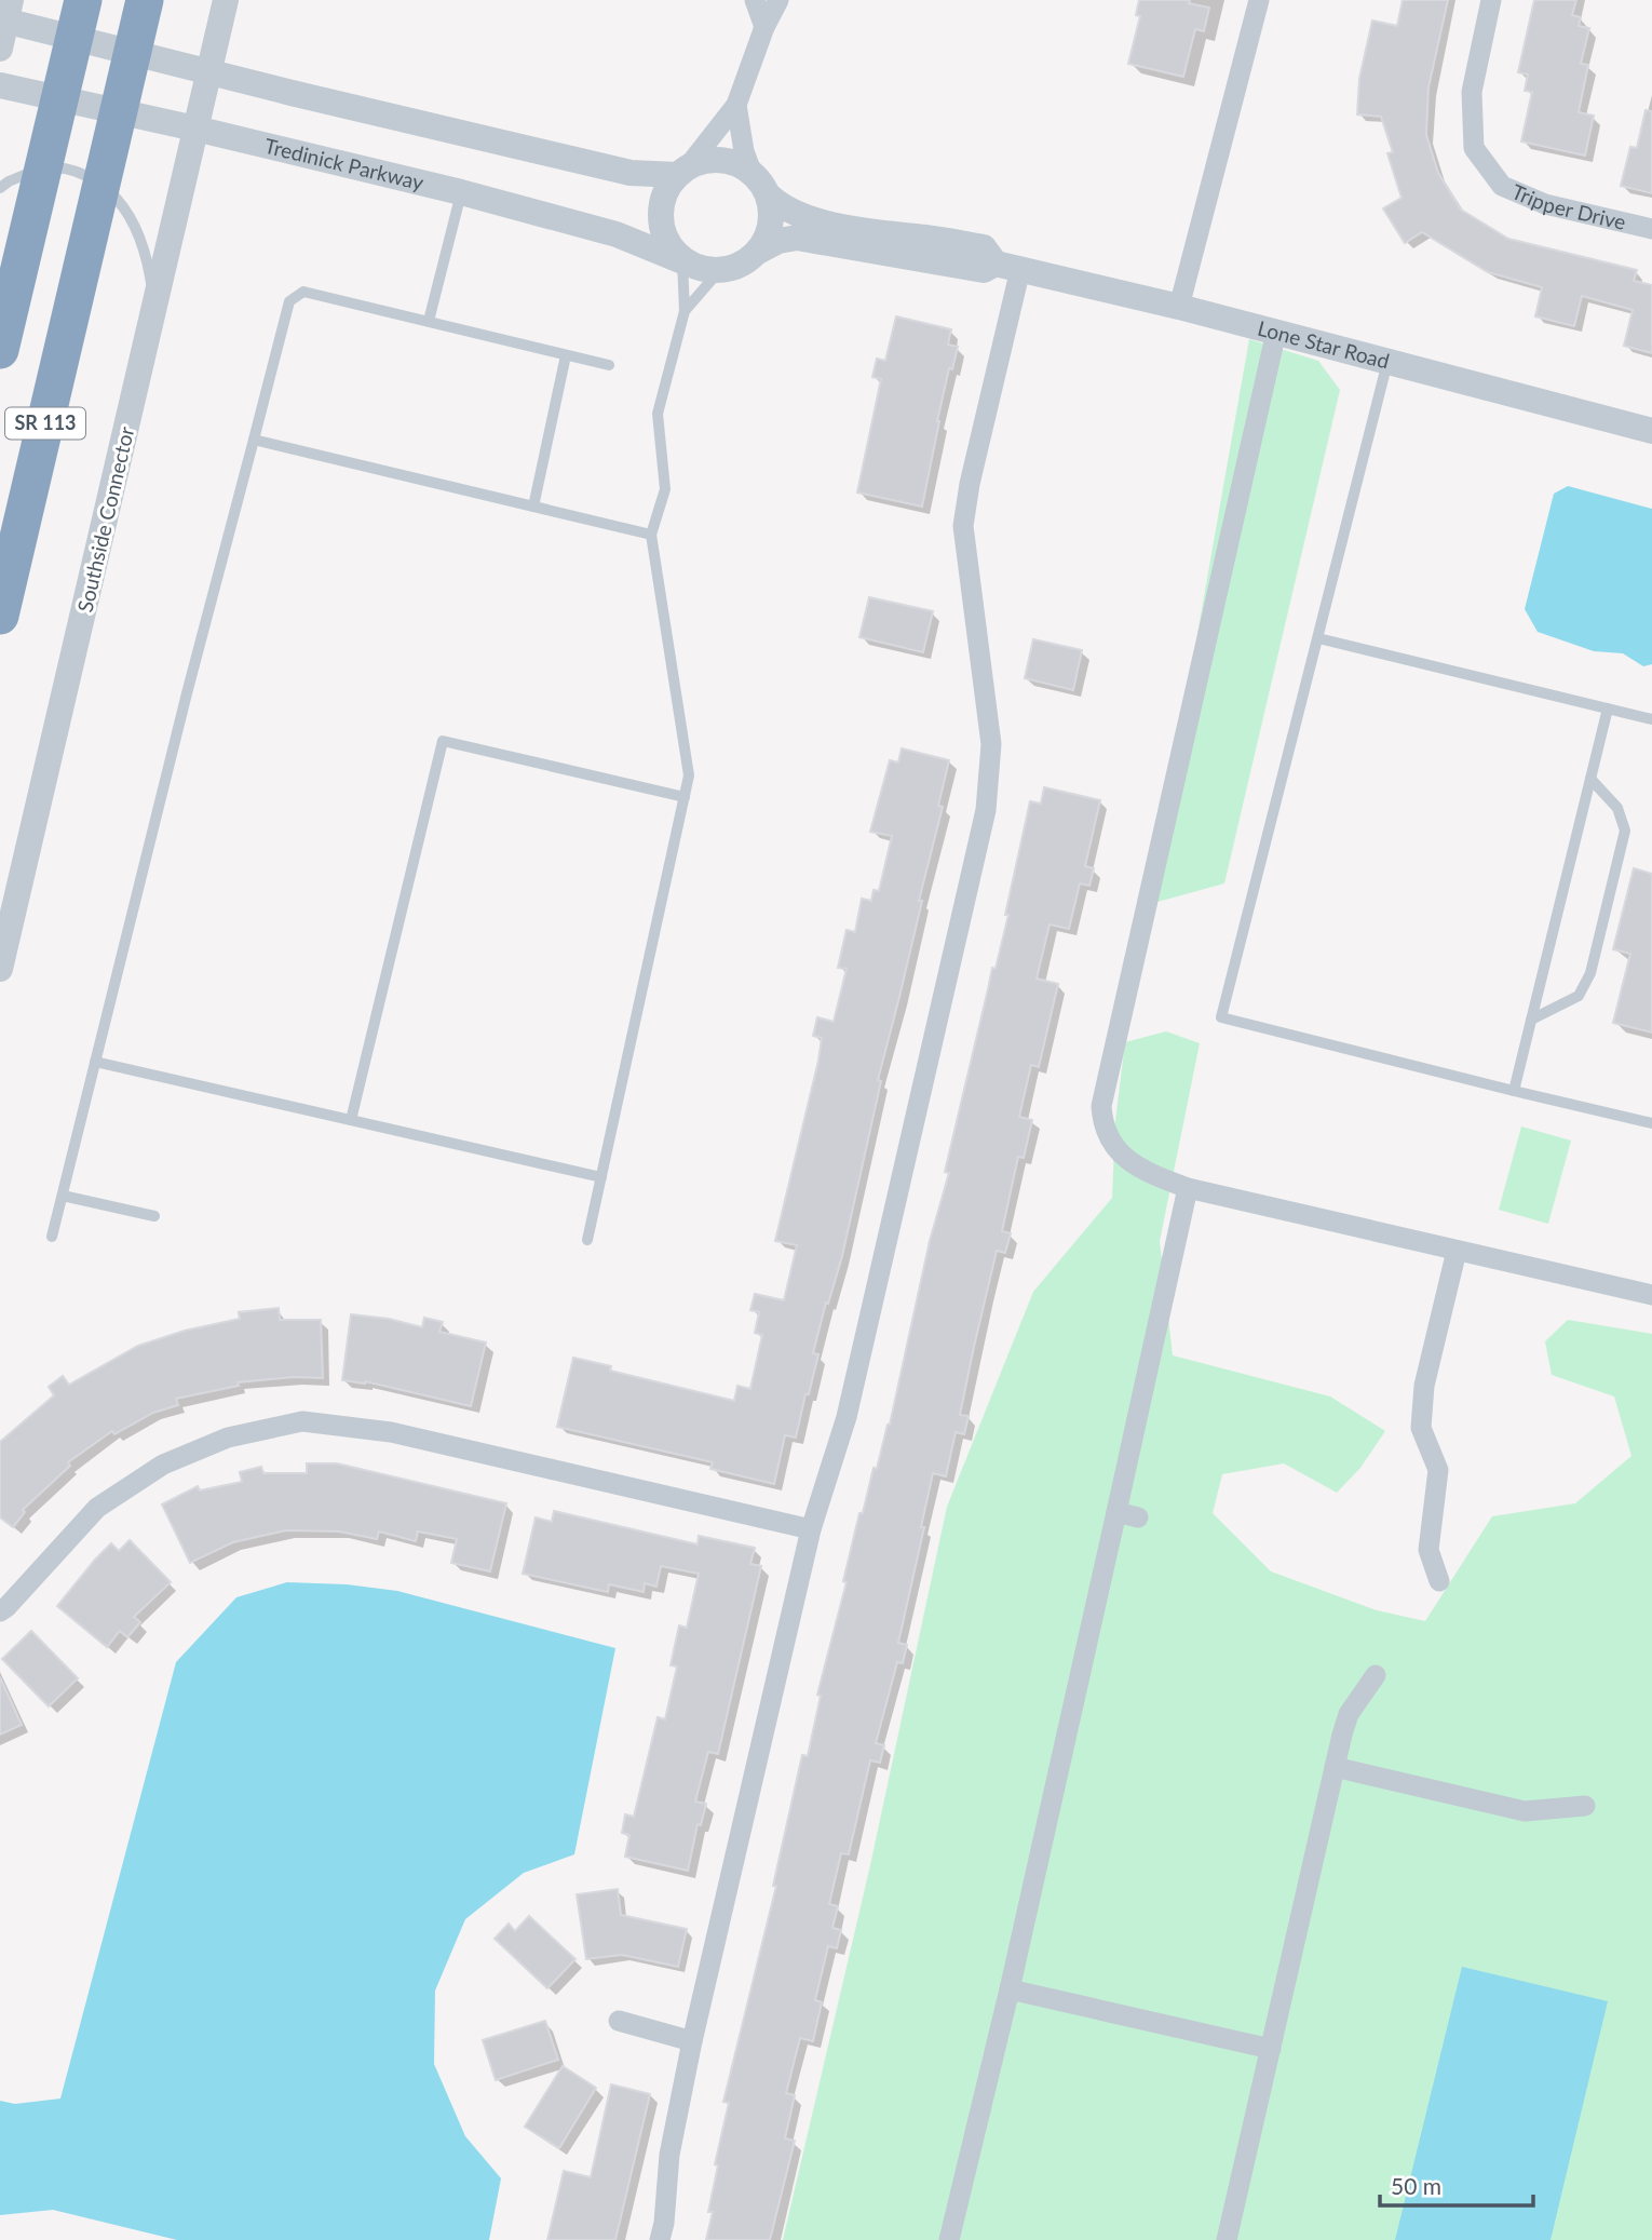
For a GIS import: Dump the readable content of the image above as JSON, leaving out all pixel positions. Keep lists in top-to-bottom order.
{
  "streets": {
    "highway": ["SR 113"],
    "street": [
      "Tredinick Parkway",
      "Tripper Drive",
      "Lone Star Road",
      "Southside Connector"
    ]
  },
  "crossings": [
    ["Tredinick Parkway", "Lone Star Road"],
    ["Tredinick Parkway", "Southside Connector"]
  ],
  "scale_bar": "50 m"
}
